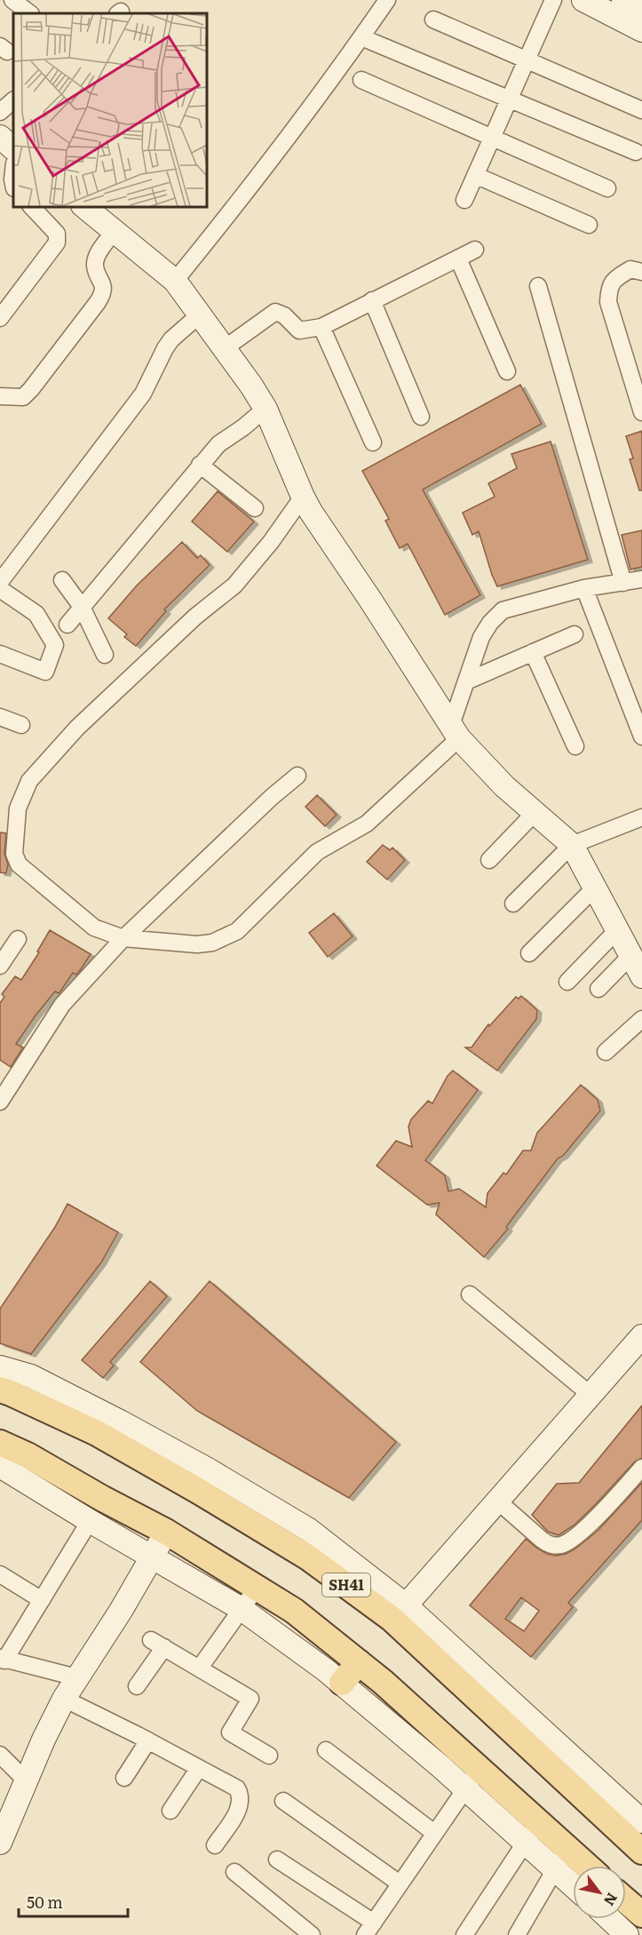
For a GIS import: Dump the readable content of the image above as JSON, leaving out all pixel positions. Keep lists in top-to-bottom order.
{
  "streets": {
    "main road": ["SH41"]
  },
  "scale_bar": "50 m",
  "north": "bottom right"
}
